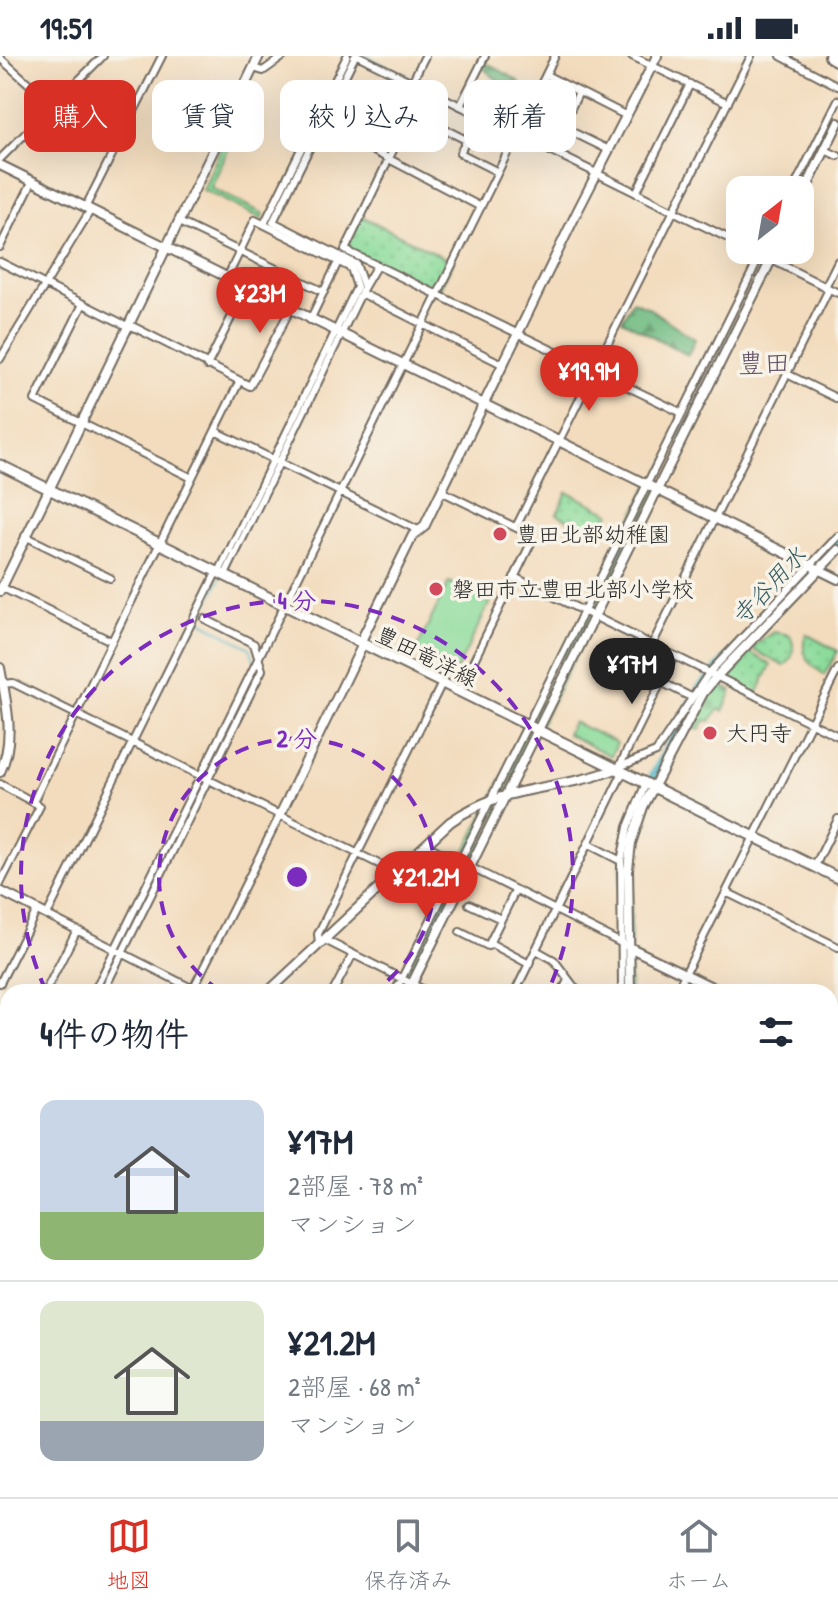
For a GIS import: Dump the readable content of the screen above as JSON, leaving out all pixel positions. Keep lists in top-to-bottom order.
{
  "streets": {
    "main road": ["豊田竜洋線"]
  },
  "districts": ["豊田"],
  "water": ["寺谷用水"],
  "places": ["豊田北部幼稚園", "磐田市立豊田北部小学校", "大円寺"],
  "north": "top right",
  "page": {
    "status": "19:51",
    "chip": [
      "購入",
      "賃貸",
      "絞り込み",
      "新着"
    ],
    "price": [
      "¥23M",
      "¥19.9M",
      "¥17M",
      "¥21.2M"
    ],
    "heading": "4件の物件",
    "list": [
      {
        "name": "¥17M",
        "note": "2部屋 · 78 m² · マンション"
      },
      {
        "name": "¥21.2M",
        "note": "2部屋 · 68 m² · マンション"
      }
    ],
    "tabs": ["地図", "保存済み", "ホーム"]
  },
  "rings": ["4 分", "2 分"]
}
